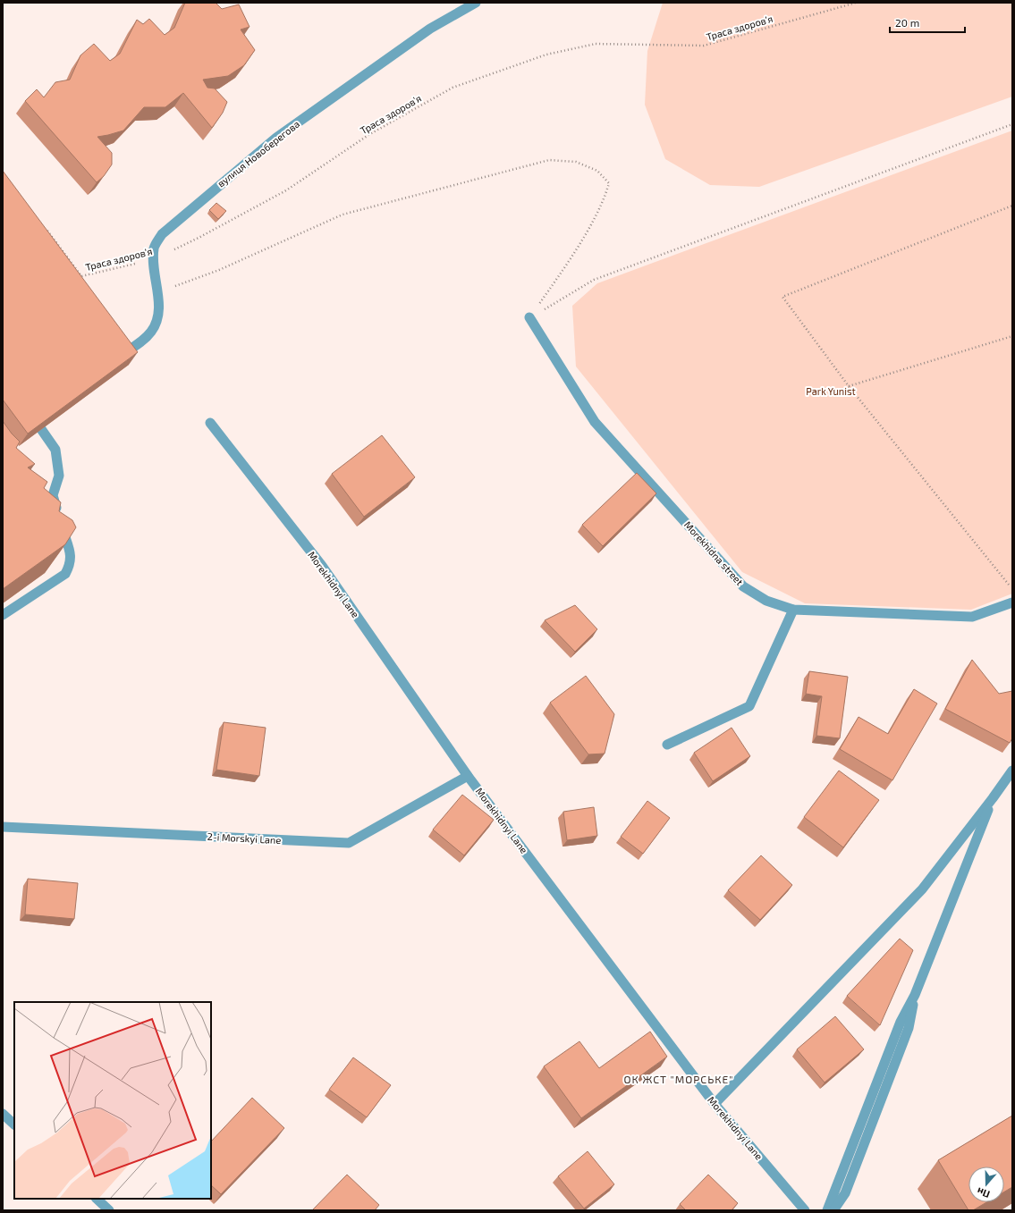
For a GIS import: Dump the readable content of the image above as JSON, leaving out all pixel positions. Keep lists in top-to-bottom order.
{
  "streets": {
    "street": [
      "вулиця Новоберегова",
      "Morekhidna street",
      "Morekhidnyi Lane",
      "2-i Morskyi Lane"
    ],
    "path": ["Траса здоров’я"]
  },
  "crossings": [
    ["Траса здоров’я", "вулиця Новоберегова"],
    ["Morekhidnyi Lane", "2-i Morskyi Lane"]
  ],
  "districts": ["ОК ЖСТ \"МОРСЬКЕ\""],
  "parks": ["Park Yunist"],
  "scale_bar": "20 m",
  "north": "bottom"
}
